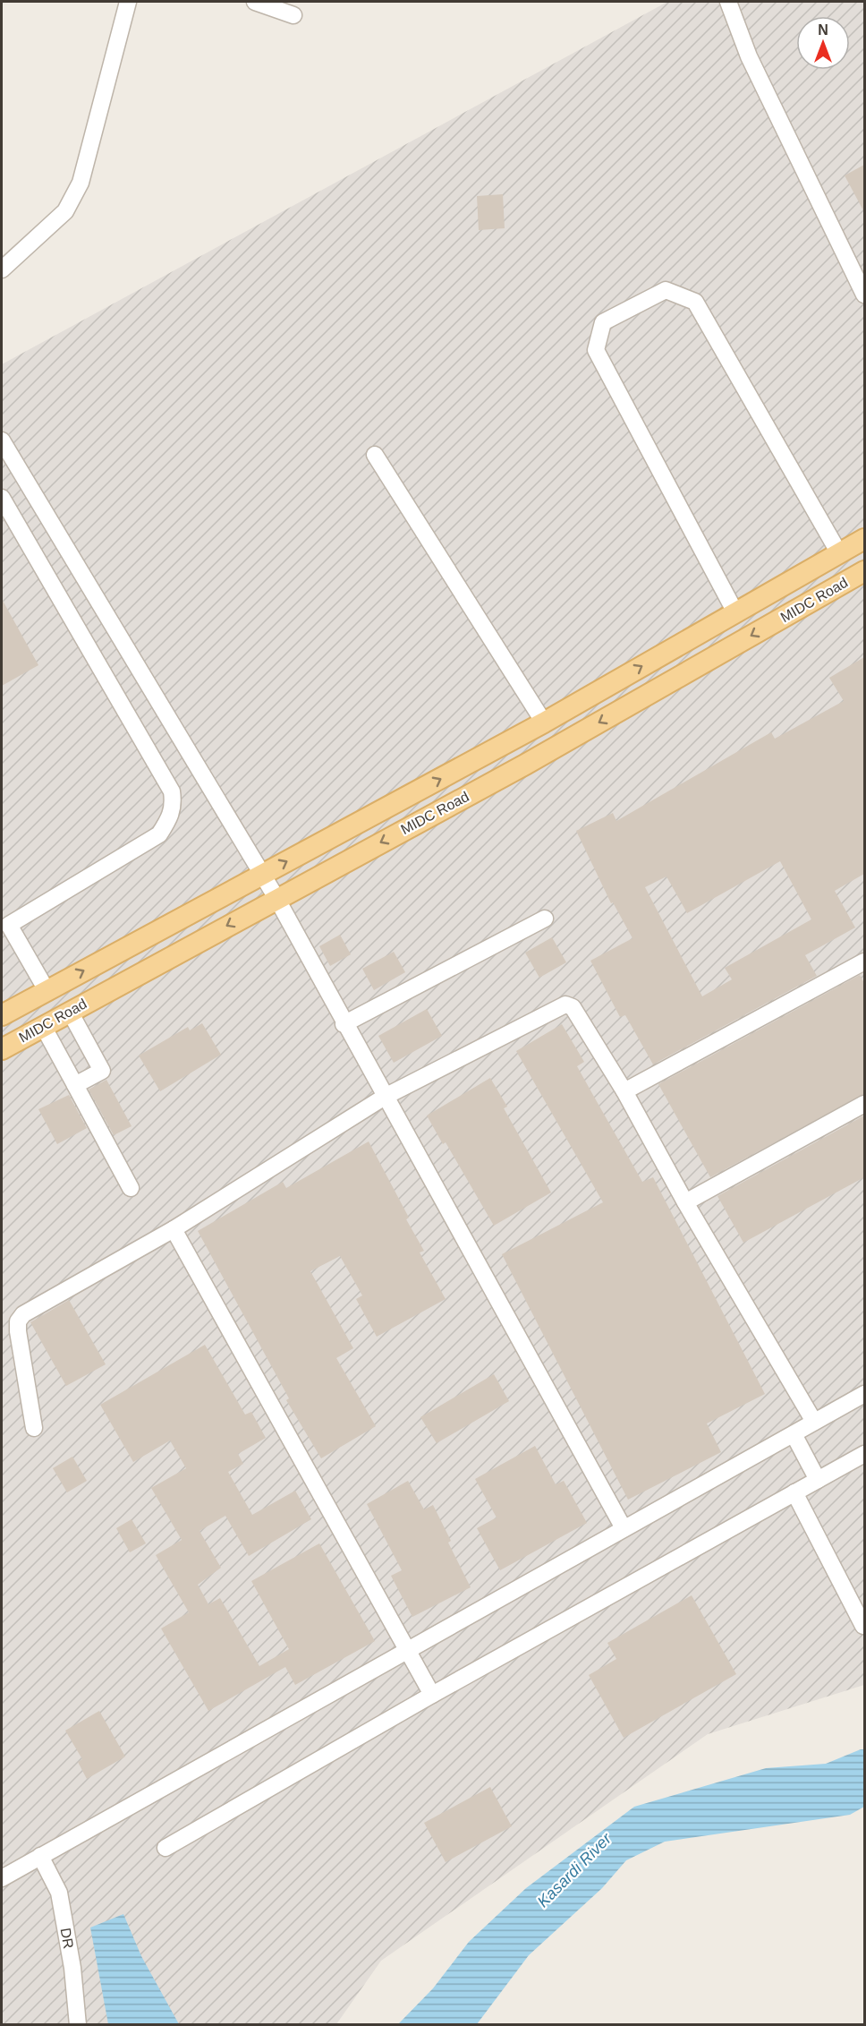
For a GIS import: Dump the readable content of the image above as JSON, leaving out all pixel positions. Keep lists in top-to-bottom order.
{
  "streets": {
    "main road": ["MIDC Road"],
    "street": ["DR"]
  },
  "water": ["Kasardi River"],
  "north": "top"
}
